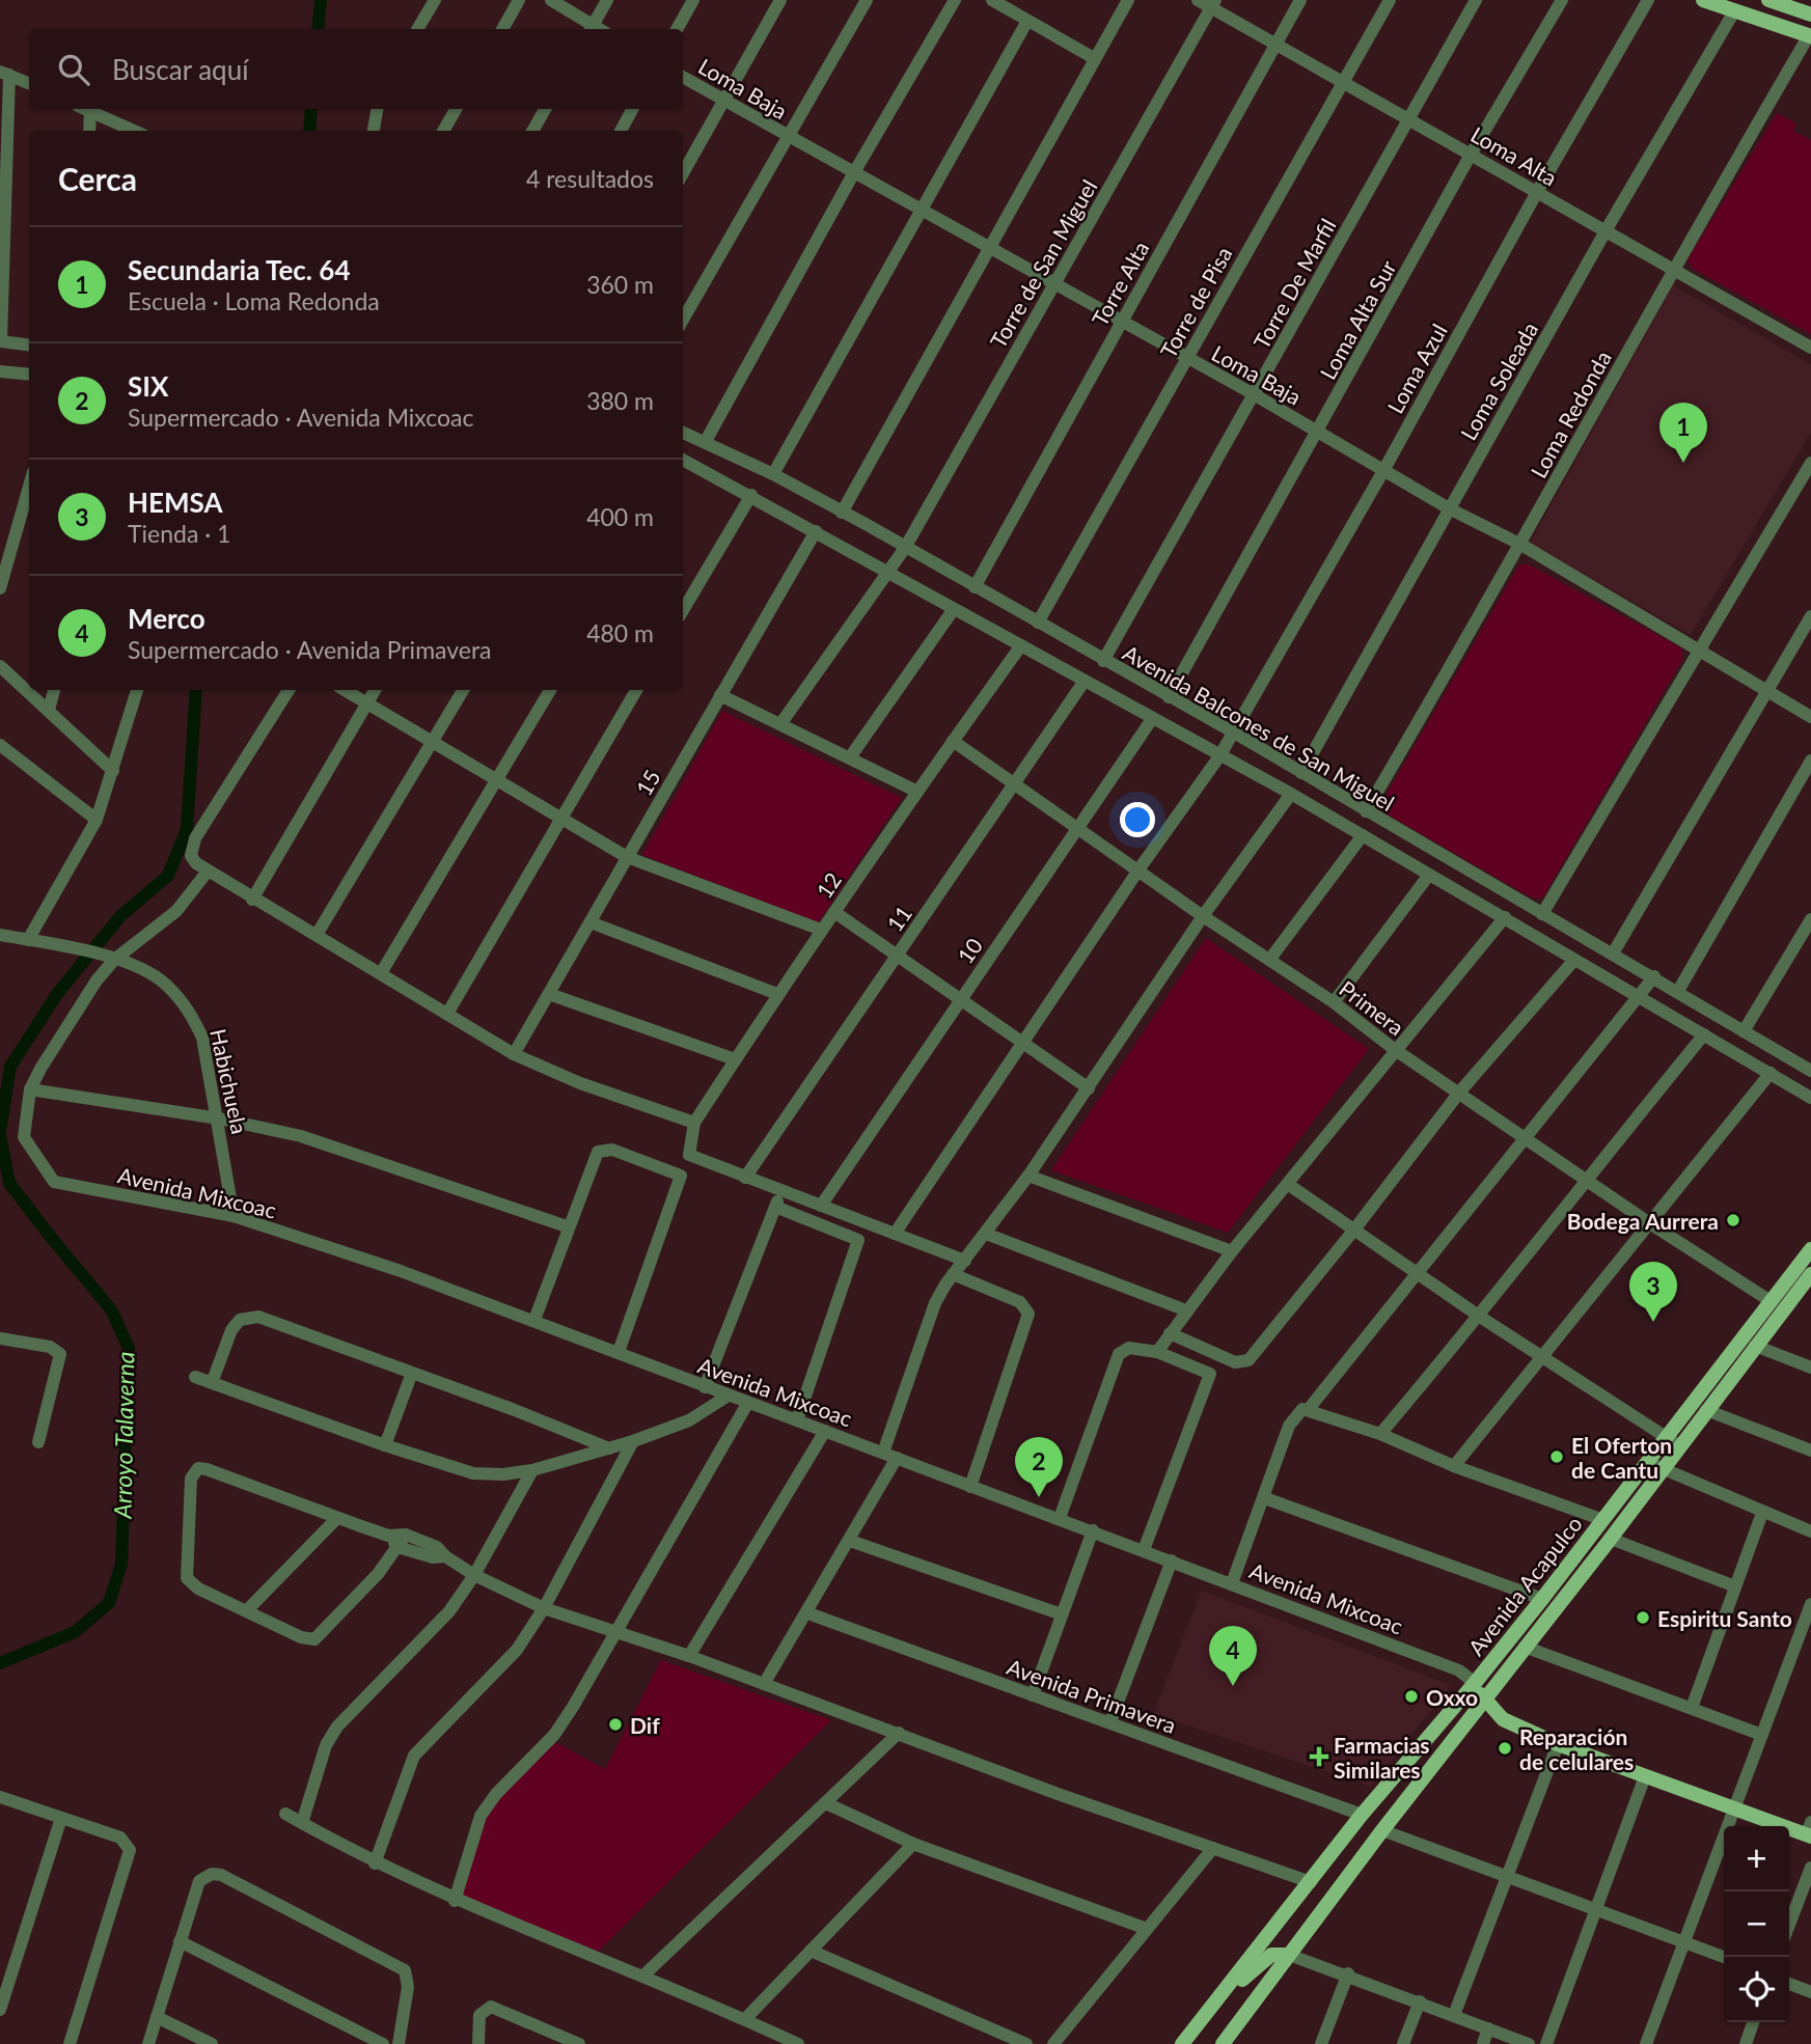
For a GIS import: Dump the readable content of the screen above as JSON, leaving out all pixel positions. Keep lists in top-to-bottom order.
{
  "streets": {
    "main road": ["Avenida Acapulco"],
    "street": [
      "Loma Baja",
      "Loma Alta",
      "Torre de San Miguel",
      "Torre Alta",
      "Torre De Marfil",
      "Torre de Pisa",
      "Loma Alta Sur",
      "Loma Azul",
      "Loma Soleada",
      "Loma Redonda",
      "Avenida Balcones de San Miguel",
      "15",
      "12",
      "11",
      "10",
      "Primera",
      "Habichuela",
      "Avenida Mixcoac",
      "Avenida Primavera"
    ]
  },
  "crossings": [
    ["Loma Baja", "Torre de San Miguel"],
    ["Loma Baja", "Torre Alta"],
    ["Loma Baja", "Torre De Marfil"],
    ["Loma Baja", "Torre de Pisa"],
    ["Loma Baja", "Loma Alta Sur"],
    ["Loma Baja", "Loma Azul"],
    ["Loma Baja", "Loma Soleada"],
    ["Loma Baja", "Loma Redonda"],
    ["Loma Alta", "Torre de San Miguel"],
    ["Loma Alta", "Torre Alta"],
    ["Loma Alta", "Torre De Marfil"],
    ["Loma Alta", "Torre de Pisa"],
    ["Loma Alta", "Loma Alta Sur"],
    ["Loma Alta", "Loma Azul"],
    ["Loma Alta", "Loma Soleada"],
    ["Loma Alta", "Loma Redonda"],
    ["Torre de San Miguel", "Avenida Balcones de San Miguel"],
    ["Torre Alta", "Avenida Balcones de San Miguel"],
    ["Torre De Marfil", "Avenida Balcones de San Miguel"],
    ["Torre de Pisa", "Avenida Balcones de San Miguel"],
    ["Loma Alta Sur", "Avenida Balcones de San Miguel"],
    ["Loma Azul", "Avenida Balcones de San Miguel"],
    ["Loma Azul", "Primera"],
    ["Loma Soleada", "Avenida Balcones de San Miguel"],
    ["Loma Redonda", "Avenida Balcones de San Miguel"],
    ["Avenida Balcones de San Miguel", "15"],
    ["Avenida Balcones de San Miguel", "12"],
    ["Avenida Balcones de San Miguel", "11"],
    ["Avenida Balcones de San Miguel", "10"],
    ["12", "11"],
    ["12", "Primera"],
    ["11", "Primera"],
    ["10", "Primera"],
    ["Primera", "Avenida Acapulco"],
    ["Habichuela", "Avenida Mixcoac"],
    ["Avenida Mixcoac", "Avenida Acapulco"],
    ["Avenida Acapulco", "Avenida Primavera"]
  ],
  "water": ["Arroyo Talaverna"],
  "places": {
    "other": [
      "Bodega Aurrera",
      "El Oferton de Cantu",
      "Espiritu Santo",
      "Oxxo",
      "Dif",
      "Reparación de celulares"
    ],
    "health": ["Farmacias Similares"]
  },
  "page": {
    "search": "Buscar aquí",
    "heading": ["Cerca", "4 resultados"],
    "list": [
      {
        "mark": "1",
        "name": "Secundaria Tec. 64",
        "note": "Escuela · Loma Redonda",
        "value": "360 m"
      },
      {
        "mark": "2",
        "name": "SIX",
        "note": "Supermercado · Avenida Mixcoac",
        "value": "380 m"
      },
      {
        "mark": "3",
        "name": "HEMSA",
        "note": "Tienda · 1",
        "value": "400 m"
      },
      {
        "mark": "4",
        "name": "Merco",
        "note": "Supermercado · Avenida Primavera",
        "value": "480 m"
      }
    ],
    "pins": [
      "1",
      "3",
      "2",
      "4"
    ],
    "map_buttons": ["+", "−"]
  }
}
